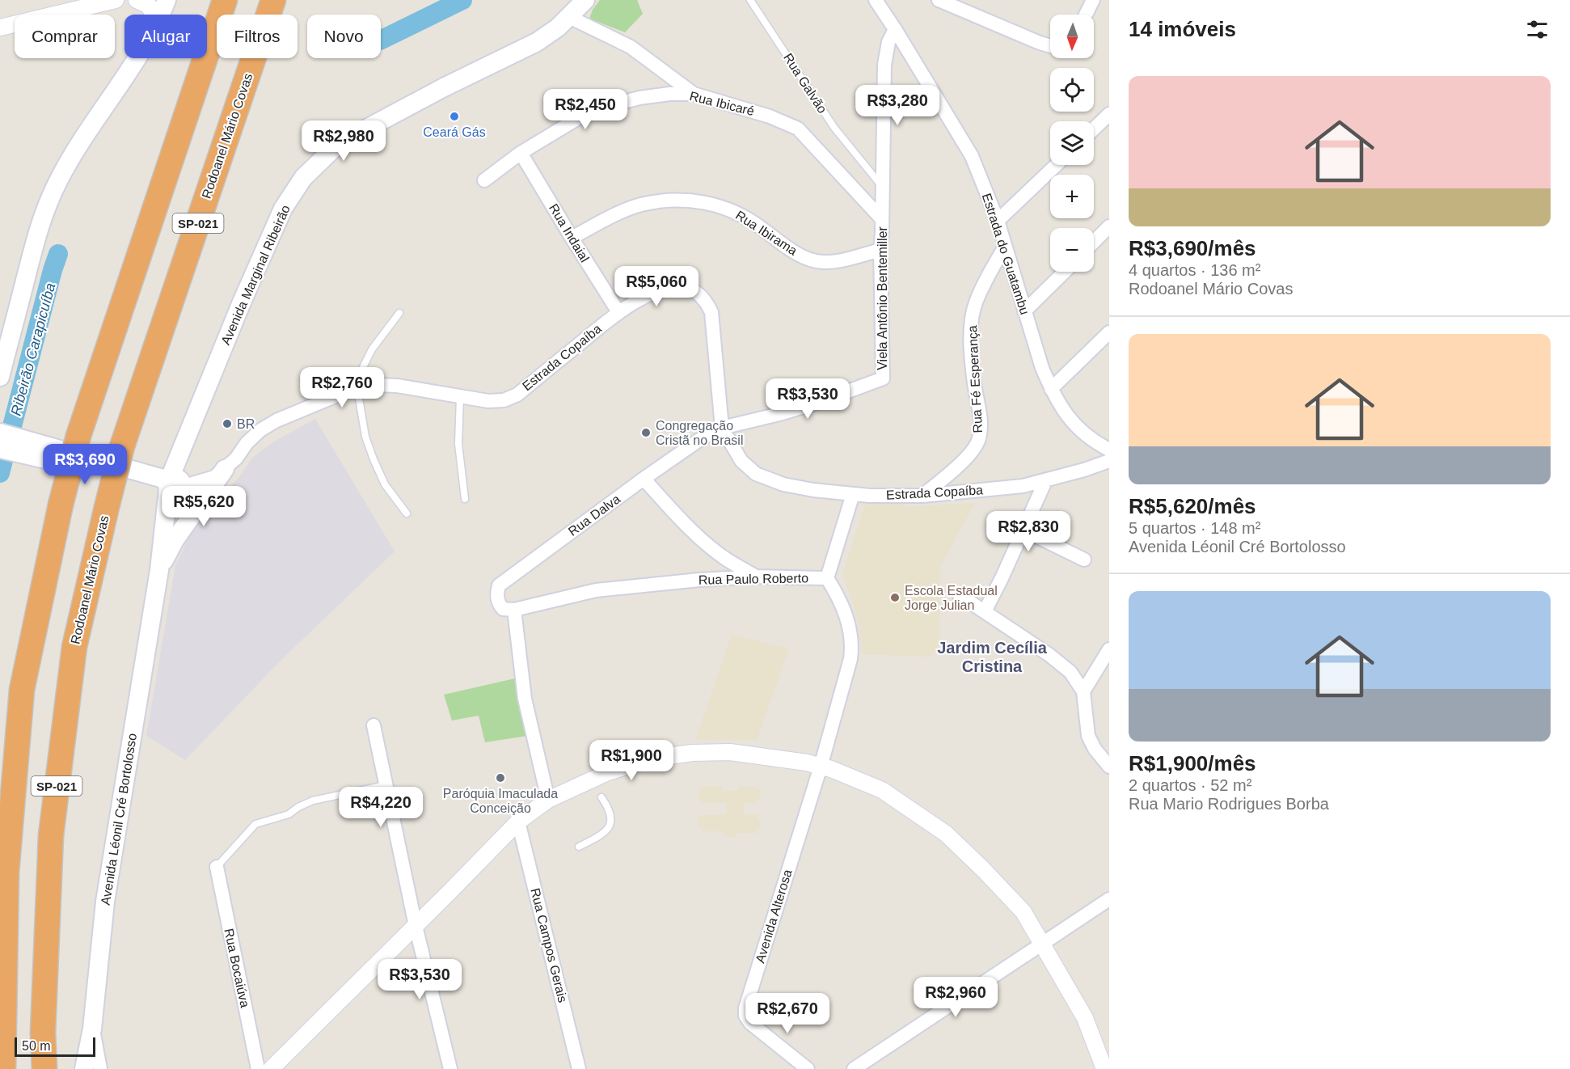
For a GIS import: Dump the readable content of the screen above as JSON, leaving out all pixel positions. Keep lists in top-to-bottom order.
{
  "streets": {
    "highway": ["Rodoanel Mário Covas", "SP-021"],
    "main road": ["Avenida Marginal Ribeirão", "Avenida Léonil Cré Bortolosso"],
    "street": [
      "Rua Ibicaré",
      "Rua Indaial",
      "Rua Ibirama",
      "Estrada do Guatambu",
      "Viela Antônio Bentemiller",
      "Estrada Copaíba",
      "Rua Fé Esperança",
      "Rua Dalva",
      "Rua Paulo Roberto",
      "Avenida Alterosa",
      "Rua Campos Gerais",
      "Rua Bocaiúva"
    ],
    "lane": ["Rua Galvão"]
  },
  "crossings": [
    ["Rua Galvão", "Viela Antônio Bentemiller"],
    ["Rua Ibicaré", "Rua Indaial"],
    ["Rua Ibicaré", "Viela Antônio Bentemiller"],
    ["Rua Indaial", "Rua Ibirama"],
    ["Rua Indaial", "Estrada Copaíba"],
    ["Rua Ibirama", "Viela Antônio Bentemiller"],
    ["Estrada do Guatambu", "Viela Antônio Bentemiller"],
    ["Estrada do Guatambu", "Rua Fé Esperança"],
    ["Avenida Marginal Ribeirão", "Avenida Léonil Cré Bortolosso"],
    ["Viela Antônio Bentemiller", "Rua Dalva"],
    ["Estrada Copaíba", "Rua Fé Esperança"],
    ["Estrada Copaíba", "Rua Dalva"],
    ["Estrada Copaíba", "Avenida Léonil Cré Bortolosso"],
    ["Rua Dalva", "Rua Paulo Roberto"],
    ["Rua Paulo Roberto", "Avenida Alterosa"]
  ],
  "districts": ["Jardim Cecília Cristina"],
  "water": ["Ribeirão Carapicuíba"],
  "places": [
    "Ceará Gás",
    "BR",
    "Congregação Cristã no Brasil",
    "Escola Estadual Jorge Julian",
    "Paróquia Imaculada Conceição"
  ],
  "scale_bar": "50 m",
  "north": "bottom",
  "page": {
    "heading": "14 imóveis",
    "map_buttons": ["+", "−"],
    "chip": [
      "Comprar",
      "Alugar",
      "Filtros",
      "Novo"
    ],
    "list": [
      {
        "name": "R$3,690/mês",
        "note": "4 quartos · 136 m² · Rodoanel Mário Covas"
      },
      {
        "name": "R$5,620/mês",
        "note": "5 quartos · 148 m² · Avenida Léonil Cré Bortolosso"
      },
      {
        "name": "R$1,900/mês",
        "note": "2 quartos · 52 m² · Rua Mario Rodrigues Borba"
      }
    ],
    "price": [
      "R$3,280",
      "R$2,450",
      "R$2,980",
      "R$5,060",
      "R$2,760",
      "R$3,530",
      "R$3,690",
      "R$5,620",
      "R$2,830",
      "R$1,900",
      "R$4,220",
      "R$3,530",
      "R$2,960",
      "R$2,670"
    ],
    "scale": "50 m"
  }
}
